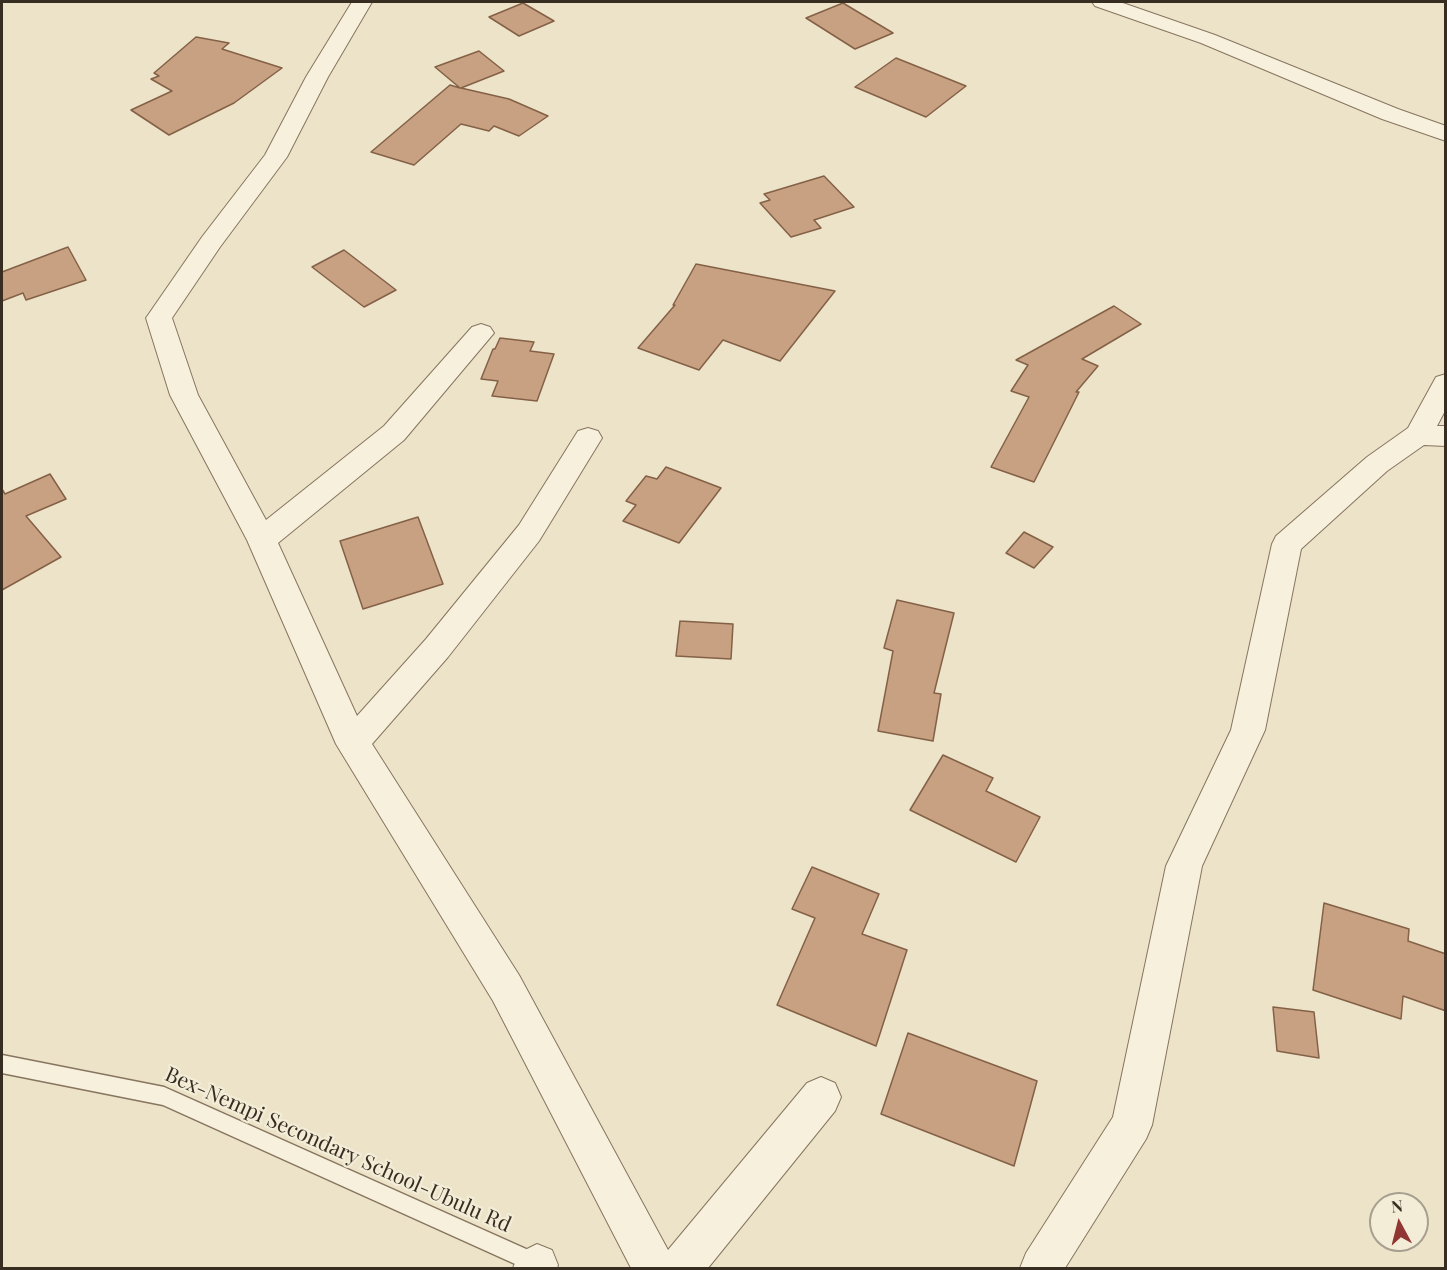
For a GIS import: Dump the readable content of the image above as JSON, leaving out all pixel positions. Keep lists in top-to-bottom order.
{
  "streets": {
    "lane": ["Bex-Nempi Secondary School-Ubulu Rd"]
  },
  "north": "top"
}
